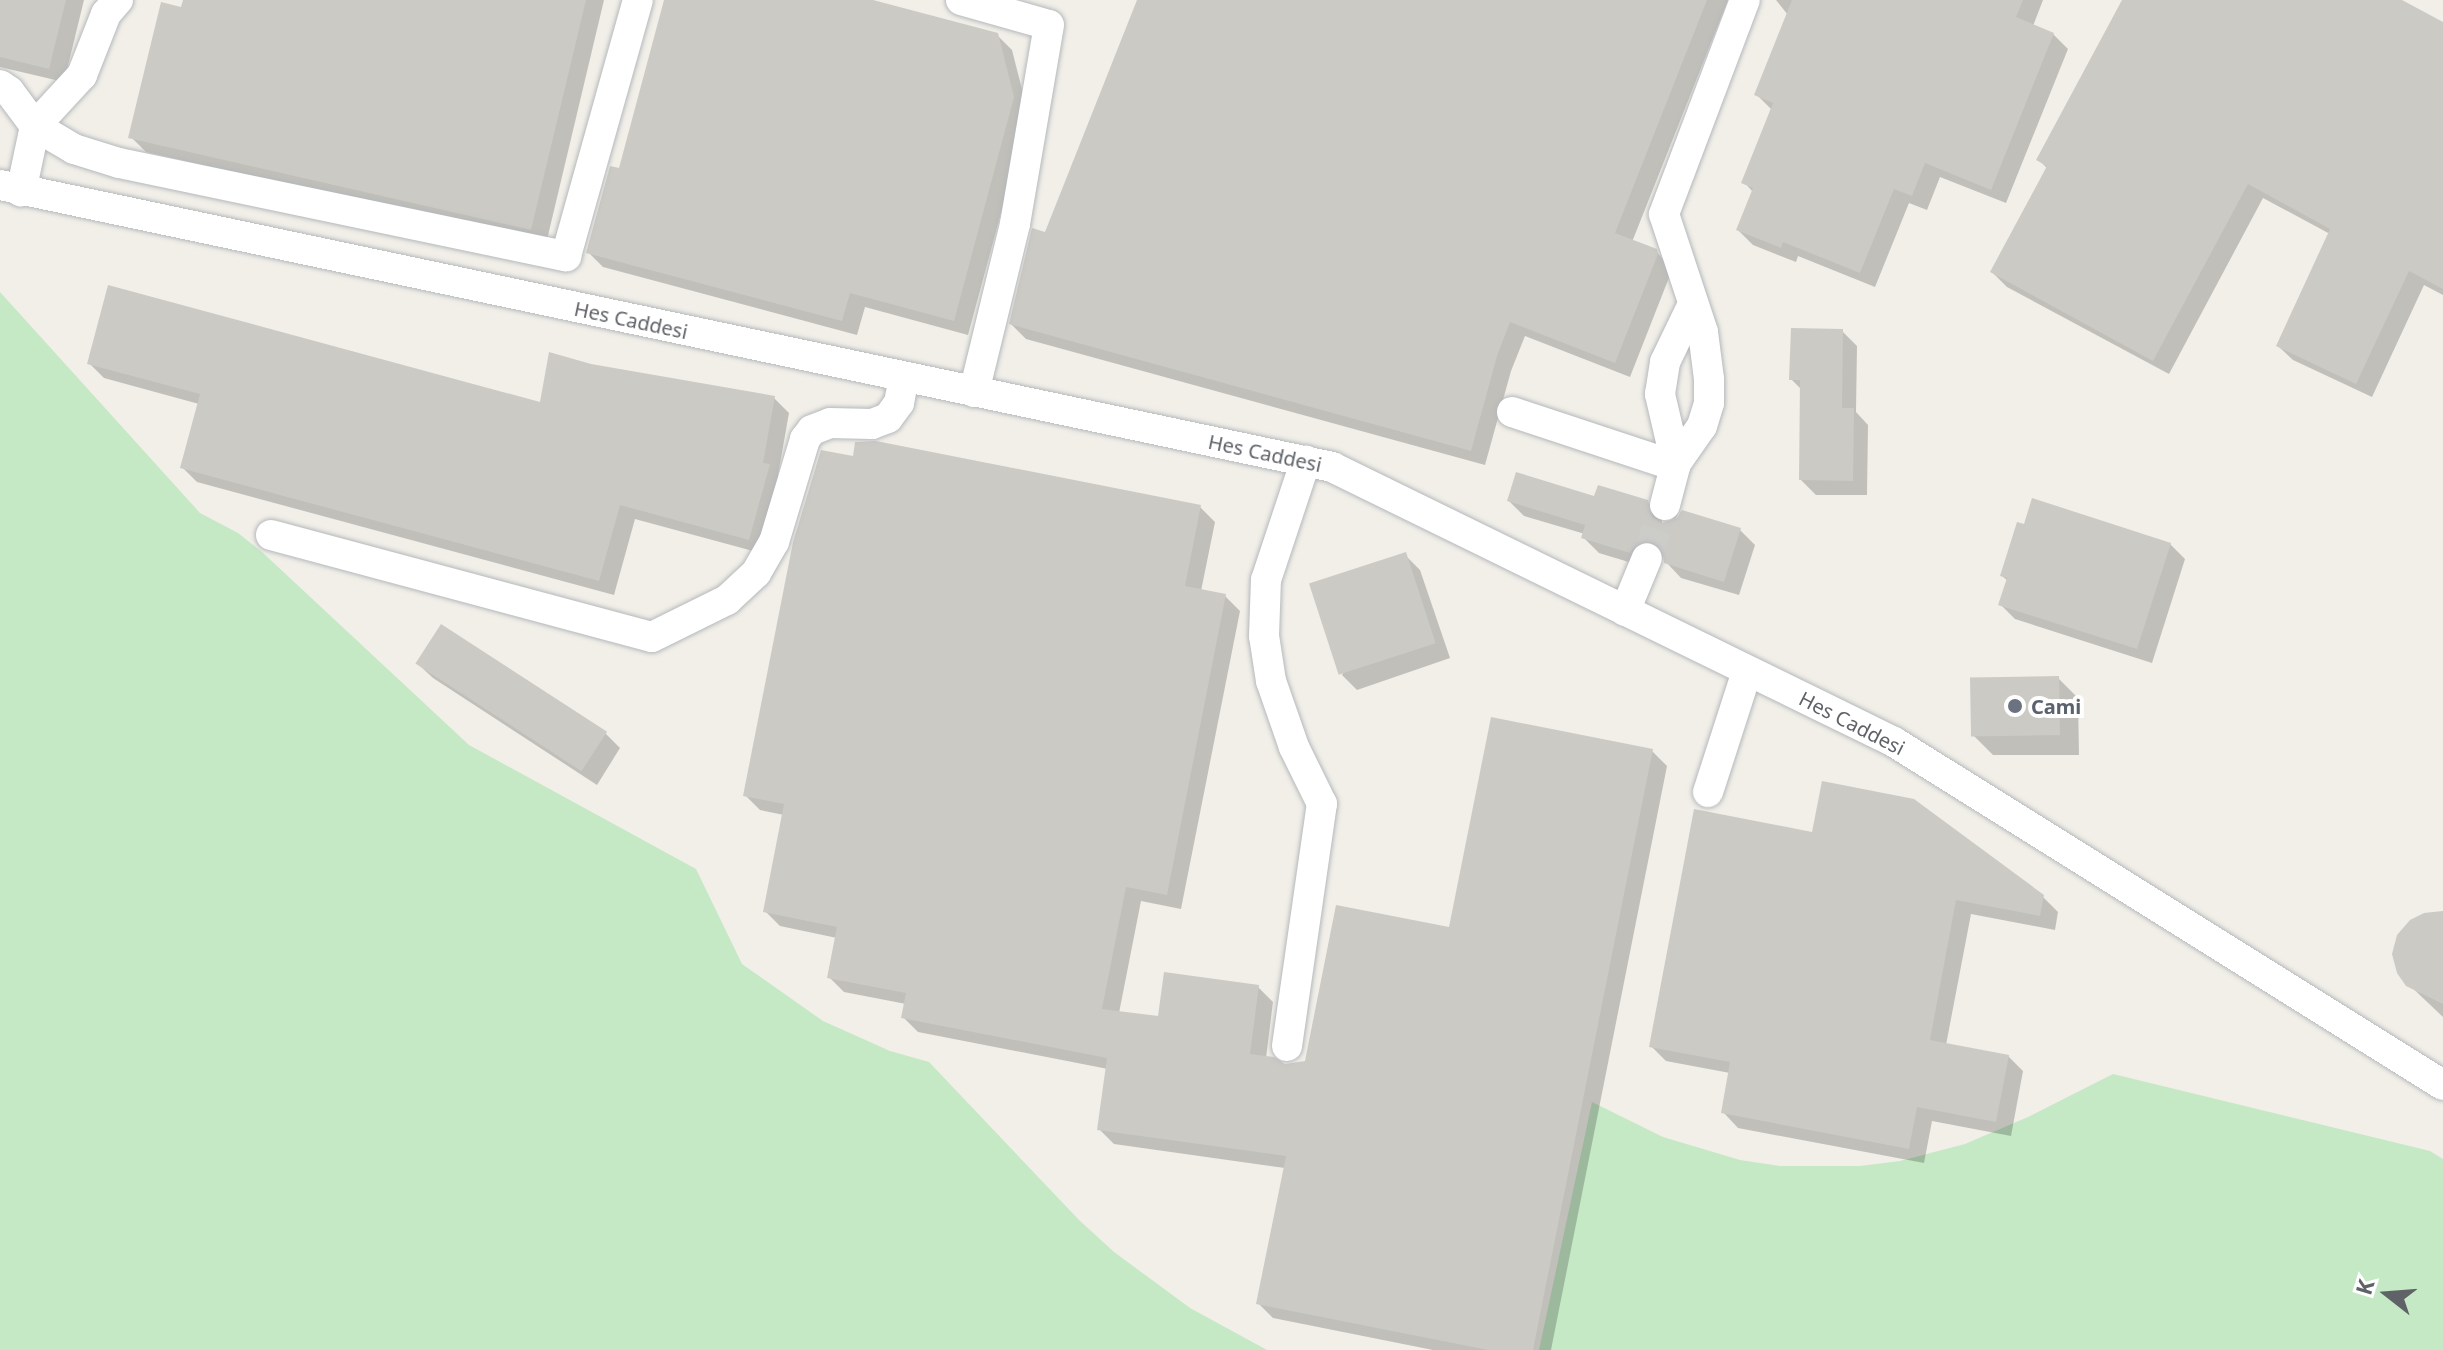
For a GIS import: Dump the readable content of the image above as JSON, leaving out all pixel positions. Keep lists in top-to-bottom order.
{
  "streets": {
    "street": ["Hes Caddesi"]
  },
  "places": ["Cami"],
  "north": "left"
}
